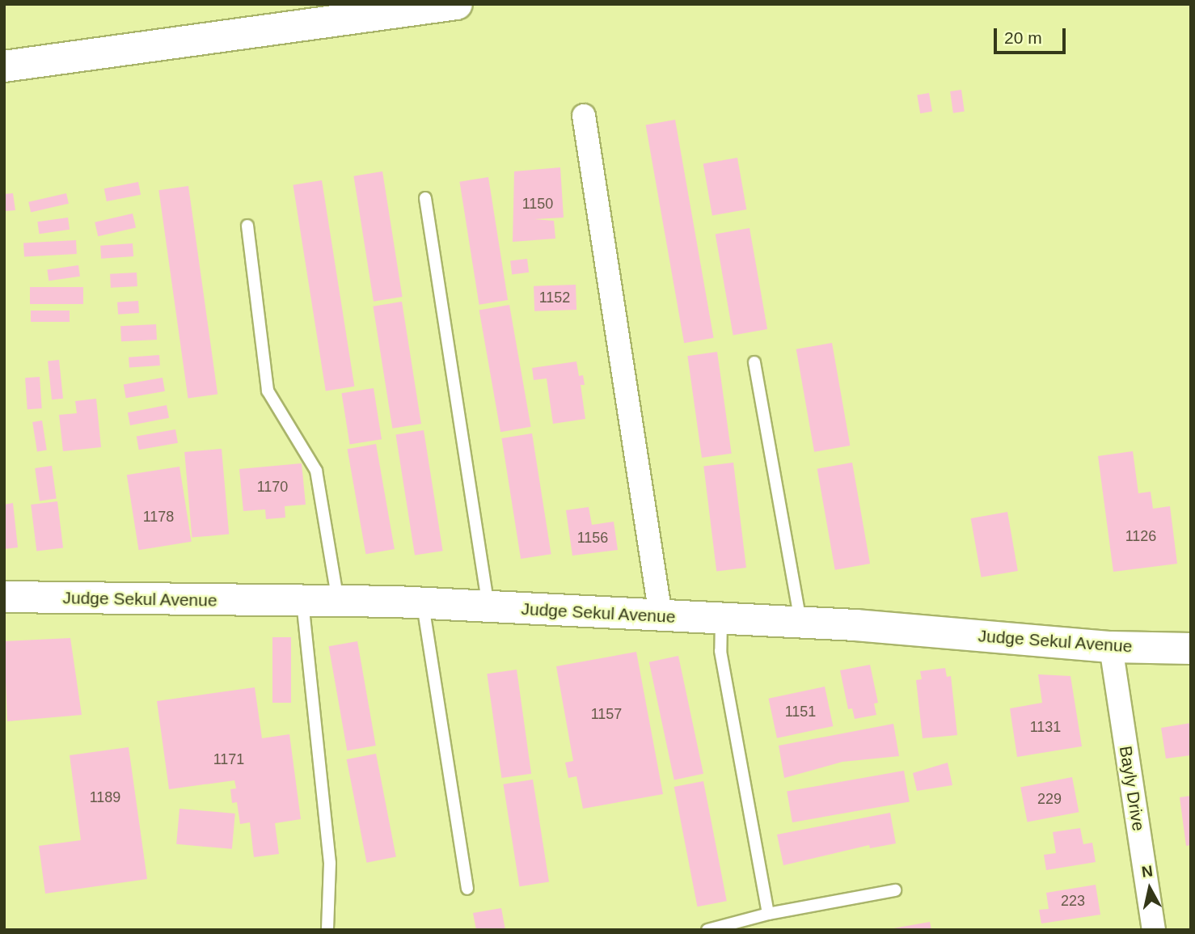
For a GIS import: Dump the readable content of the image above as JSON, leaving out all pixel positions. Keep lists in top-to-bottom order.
{
  "streets": {
    "street": ["Judge Sekul Avenue", "Bayly Drive"]
  },
  "crossings": [
    ["Judge Sekul Avenue", "Bayly Drive"]
  ],
  "house_numbers": [
    "1150",
    "1152",
    "1170",
    "1178",
    "1126",
    "1156",
    "1151",
    "1157",
    "1131",
    "1171",
    "1189",
    "229",
    "223"
  ],
  "scale_bar": "20 m",
  "north": "top"
}
